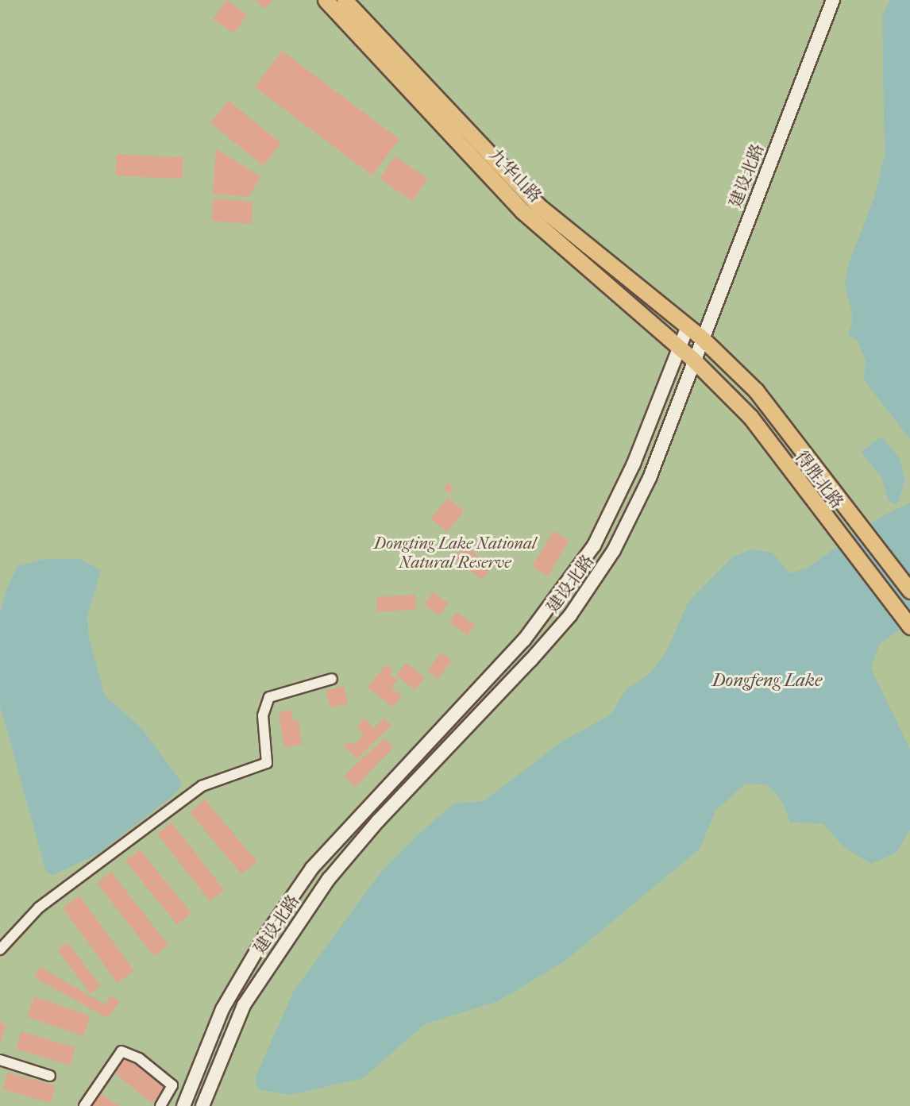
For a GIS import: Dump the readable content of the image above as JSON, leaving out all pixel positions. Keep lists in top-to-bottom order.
{
  "streets": {
    "main road": ["九华山路", "建设北路", "得胜北路"]
  },
  "crossings": [
    ["九华山路", "建设北路"],
    ["九华山路", "得胜北路"],
    ["建设北路", "得胜北路"]
  ],
  "water": ["Dongfeng Lake"],
  "parks": ["Dongting Lake National Natural Reserve"]
}
